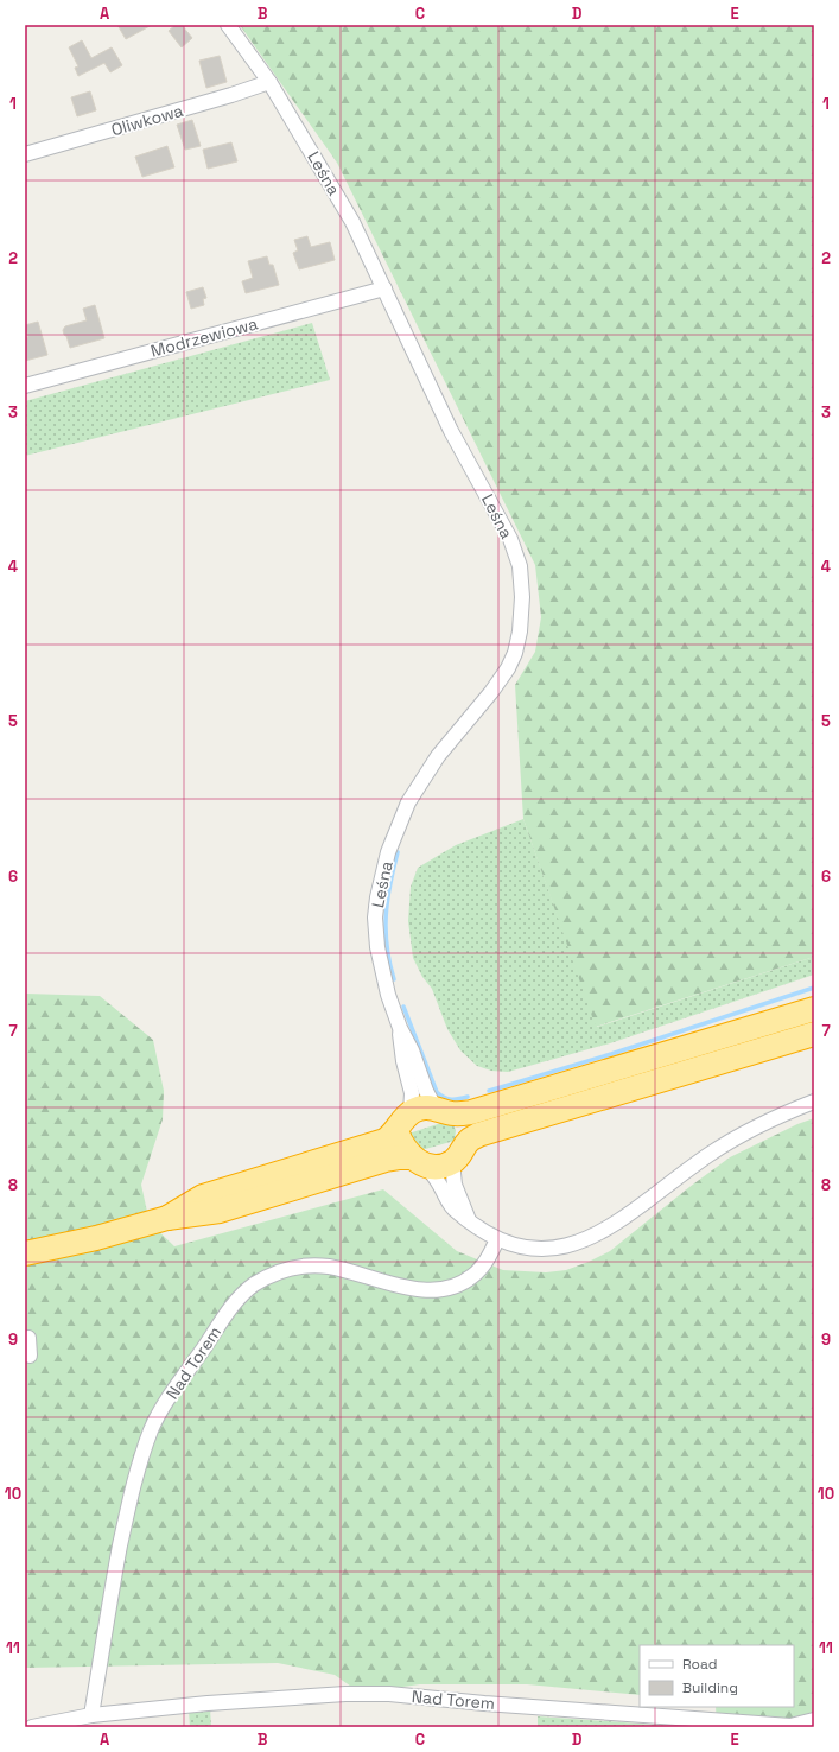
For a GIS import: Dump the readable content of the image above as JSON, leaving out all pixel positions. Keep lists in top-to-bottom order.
{
  "streets": {
    "street": [
      "Oliwkowa",
      "Leśna",
      "Modrzewiowa",
      "Nad Torem"
    ]
  },
  "crossings": [
    ["Oliwkowa", "Leśna"],
    ["Leśna", "Modrzewiowa"]
  ],
  "legend": ["Road", "Building"],
  "grid": {
    "columns": [
      "A",
      "B",
      "C",
      "D",
      "E"
    ],
    "rows": [
      "1",
      "2",
      "3",
      "4",
      "5",
      "6",
      "7",
      "8",
      "9",
      "10",
      "11"
    ]
  }
}
